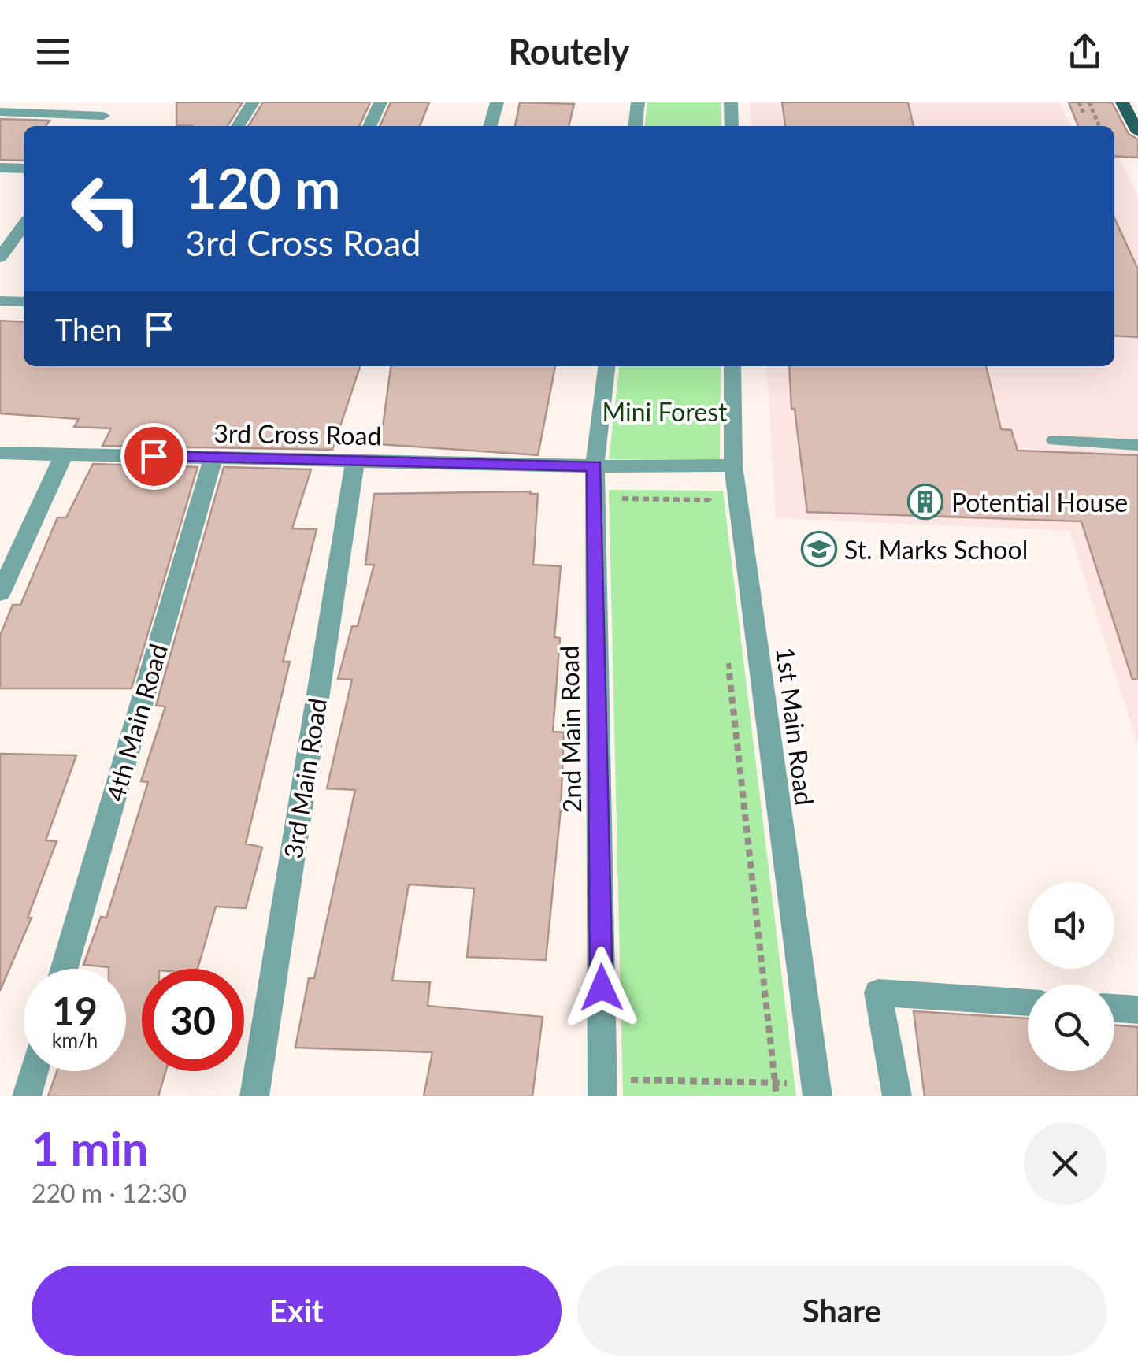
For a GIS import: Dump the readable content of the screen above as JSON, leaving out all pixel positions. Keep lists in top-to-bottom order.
{
  "streets": {
    "street": [
      "3rd Cross Road",
      "4th Main Road",
      "1st Main Road",
      "2nd Main Road",
      "3rd Main Road"
    ]
  },
  "crossings": [
    ["3rd Cross Road", "4th Main Road"],
    ["3rd Cross Road", "1st Main Road"],
    ["3rd Cross Road", "2nd Main Road"],
    ["3rd Cross Road", "3rd Main Road"]
  ],
  "parks": ["Mini Forest"],
  "places": {
    "building": ["Potential House"],
    "school or university": ["St. Marks School"]
  },
  "page": {
    "header": "Routely",
    "turn": ["120 m", "3rd Cross Road"],
    "then": "Then",
    "speed": "19 km/h",
    "limit": "30",
    "heading": ["1 min", "220 m · 12:30"],
    "buttons": ["Exit", "Share"]
  }
}
